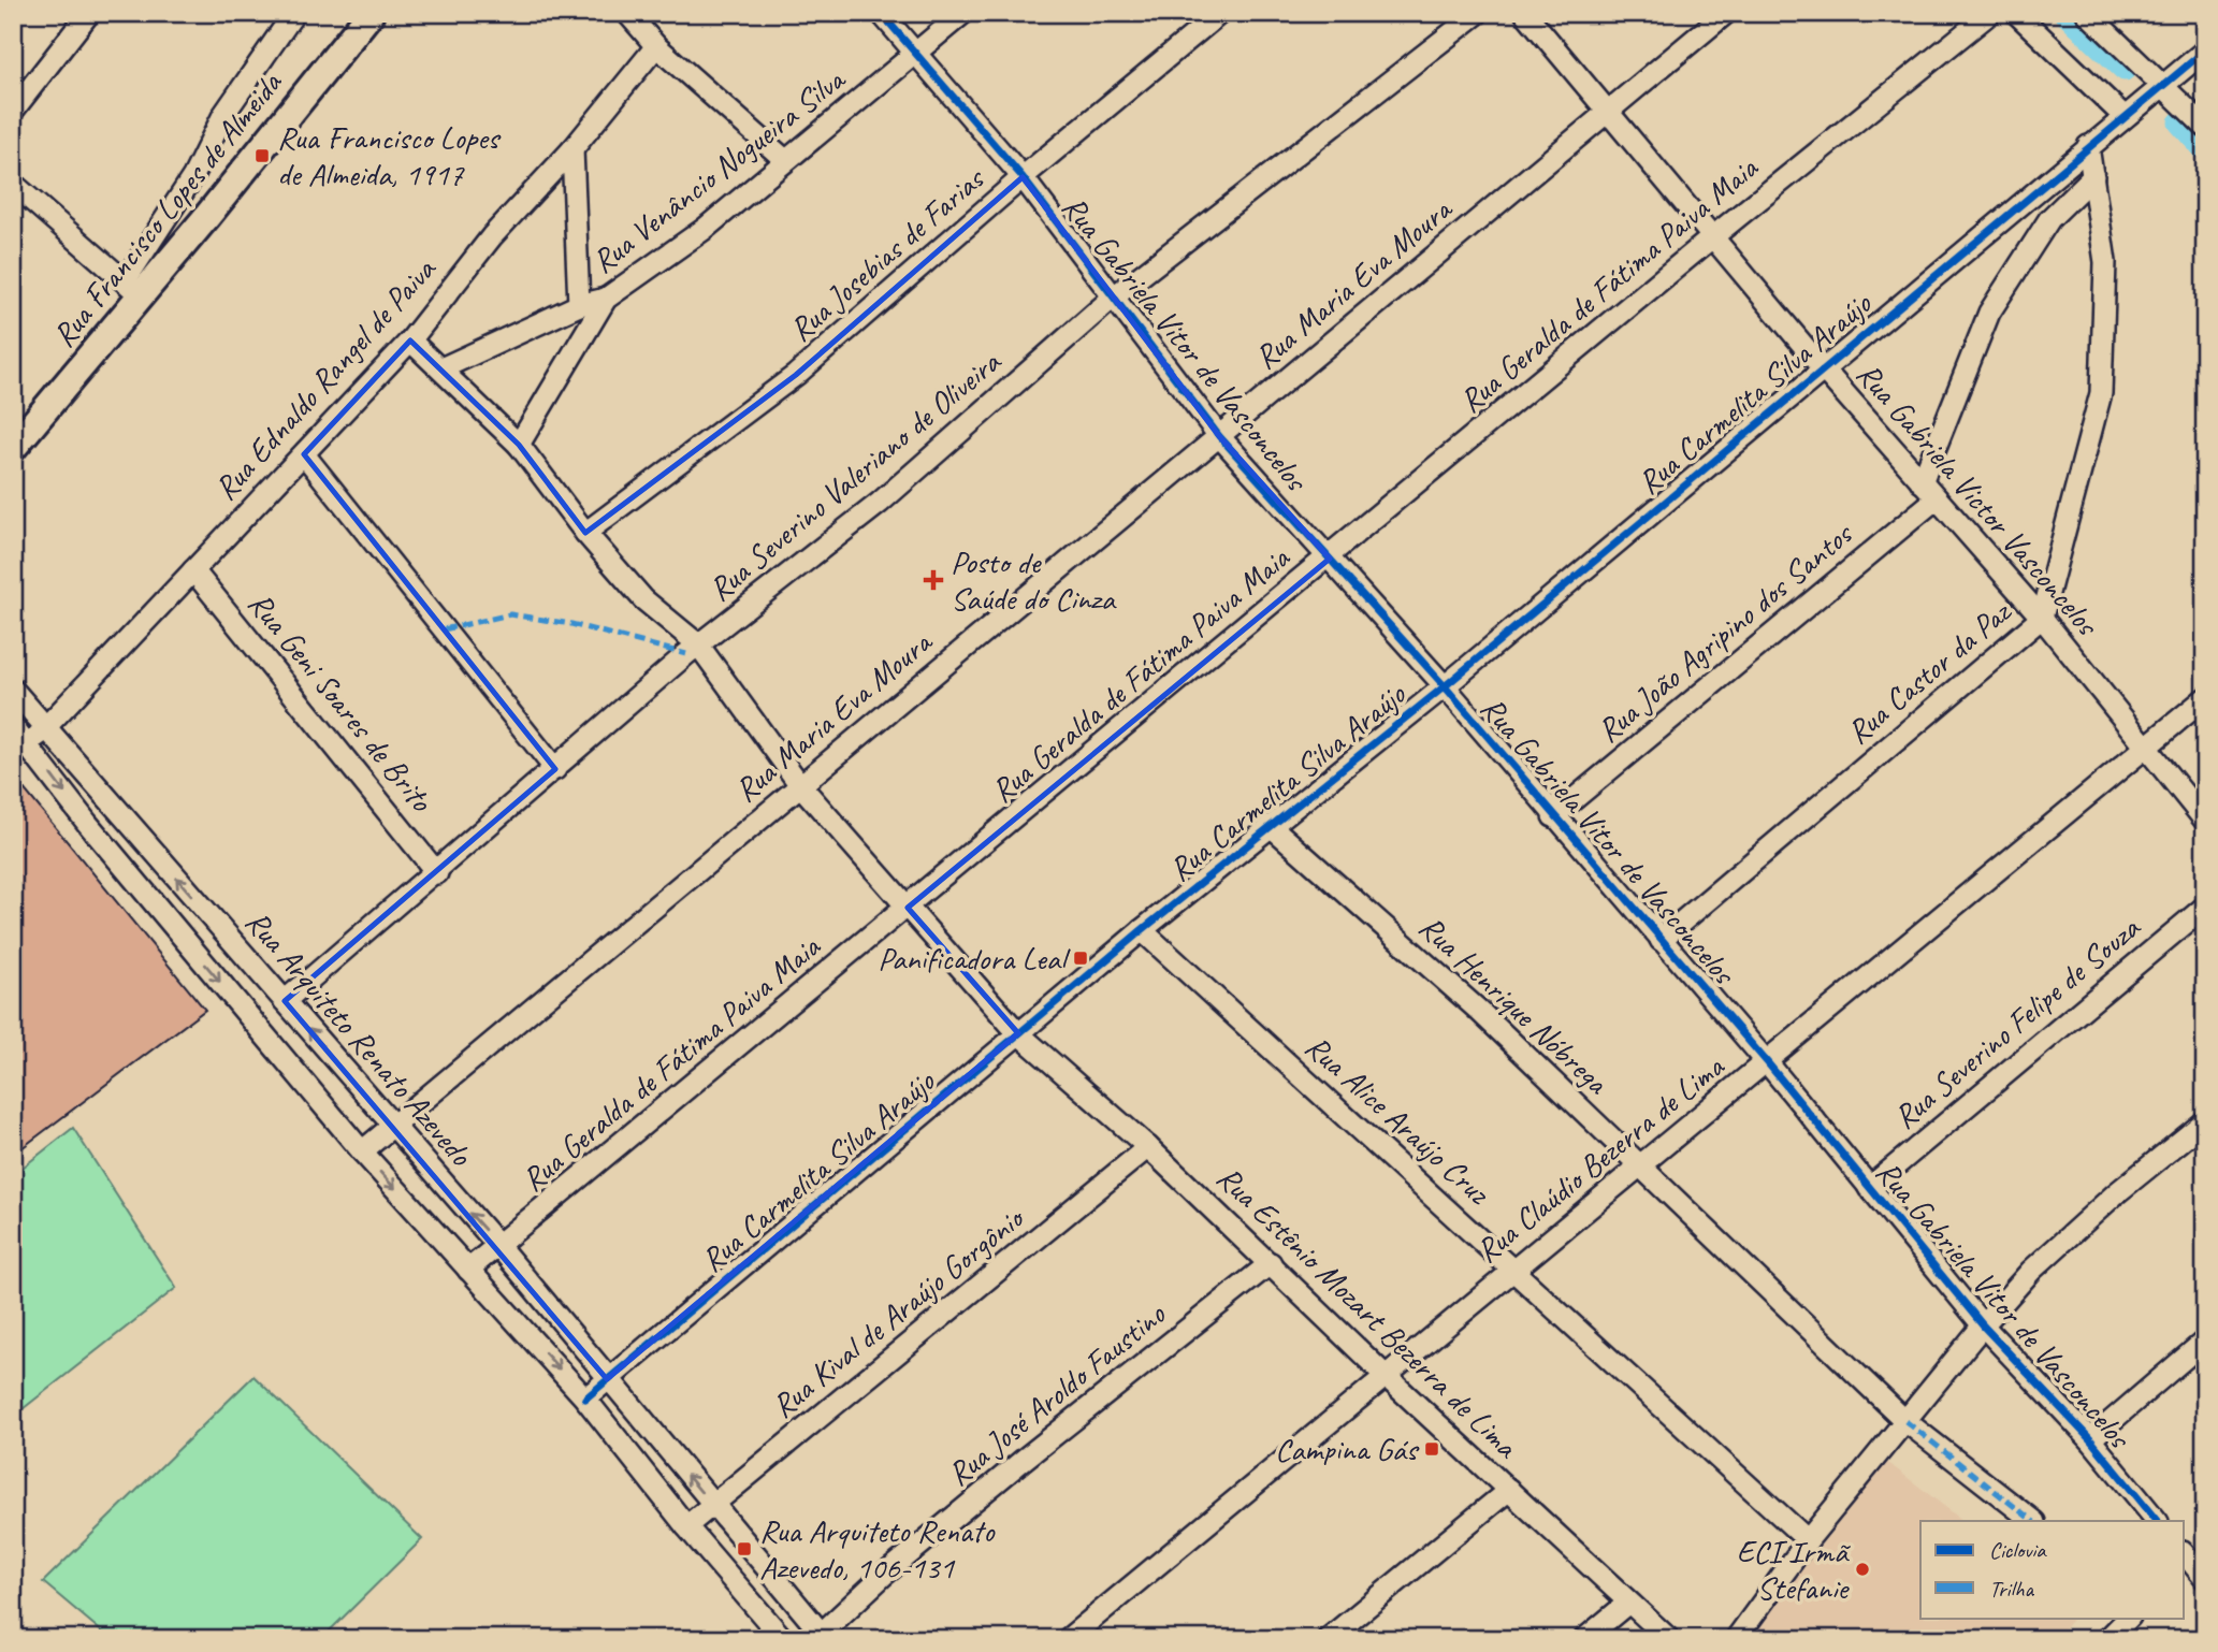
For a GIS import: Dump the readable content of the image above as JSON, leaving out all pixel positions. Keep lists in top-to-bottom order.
{
  "streets": {
    "main road": ["Rua Francisco Lopes de Almeida"],
    "street": [
      "Rua Venâncio Nogueira Silva",
      "Rua Josebias de Farias",
      "Rua Maria Eva Moura",
      "Rua Geralda de Fátima Paiva Maia",
      "Rua Gabriela Vitor de Vasconcelos",
      "Rua Ednaldo Rangel de Paiva",
      "Rua Carmelita Silva Araújo",
      "Rua Severino Valeriano de Oliveira",
      "Rua Gabriela Victor Vasconcelos",
      "Rua João Agripino dos Santos",
      "Rua Castor da Paz",
      "Rua Geni Soares de Brito",
      "Rua Henrique Nóbrega",
      "Rua Severino Felipe de Souza",
      "Rua Arquiteto Renato Azevedo",
      "Rua Alice Araújo Cruz",
      "Rua Claúdio Bezerra de Lima",
      "Rua Estênio Mozart Bezerra de Lima",
      "Rua Kival de Araújo Gorgônio",
      "Rua José Aroldo Faustino"
    ]
  },
  "crossings": [
    ["Rua Venâncio Nogueira Silva", "Rua Gabriela Vitor de Vasconcelos"],
    ["Rua Venâncio Nogueira Silva", "Rua Estênio Mozart Bezerra de Lima"],
    ["Rua Josebias de Farias", "Rua Gabriela Vitor de Vasconcelos"],
    ["Rua Josebias de Farias", "Rua Estênio Mozart Bezerra de Lima"],
    ["Rua Maria Eva Moura", "Rua Gabriela Vitor de Vasconcelos"],
    ["Rua Maria Eva Moura", "Rua Gabriela Victor Vasconcelos"],
    ["Rua Maria Eva Moura", "Rua Arquiteto Renato Azevedo"],
    ["Rua Maria Eva Moura", "Rua Estênio Mozart Bezerra de Lima"],
    ["Rua Geralda de Fátima Paiva Maia", "Rua Gabriela Vitor de Vasconcelos"],
    ["Rua Geralda de Fátima Paiva Maia", "Rua Gabriela Victor Vasconcelos"],
    ["Rua Geralda de Fátima Paiva Maia", "Rua Arquiteto Renato Azevedo"],
    ["Rua Geralda de Fátima Paiva Maia", "Rua Estênio Mozart Bezerra de Lima"],
    ["Rua Gabriela Vitor de Vasconcelos", "Rua Carmelita Silva Araújo"],
    ["Rua Gabriela Vitor de Vasconcelos", "Rua Severino Valeriano de Oliveira"],
    ["Rua Gabriela Vitor de Vasconcelos", "Rua João Agripino dos Santos"],
    ["Rua Gabriela Vitor de Vasconcelos", "Rua Castor da Paz"],
    ["Rua Gabriela Vitor de Vasconcelos", "Rua Severino Felipe de Souza"],
    ["Rua Gabriela Vitor de Vasconcelos", "Rua Claúdio Bezerra de Lima"],
    ["Rua Ednaldo Rangel de Paiva", "Rua Geni Soares de Brito"],
    ["Rua Ednaldo Rangel de Paiva", "Rua Arquiteto Renato Azevedo"],
    ["Rua Ednaldo Rangel de Paiva", "Rua Estênio Mozart Bezerra de Lima"],
    ["Rua Carmelita Silva Araújo", "Rua Gabriela Victor Vasconcelos"],
    ["Rua Carmelita Silva Araújo", "Rua Castor da Paz"],
    ["Rua Carmelita Silva Araújo", "Rua Henrique Nóbrega"],
    ["Rua Carmelita Silva Araújo", "Rua Arquiteto Renato Azevedo"],
    ["Rua Carmelita Silva Araújo", "Rua Alice Araújo Cruz"],
    ["Rua Carmelita Silva Araújo", "Rua Estênio Mozart Bezerra de Lima"],
    ["Rua Severino Valeriano de Oliveira", "Rua Geni Soares de Brito"],
    ["Rua Severino Valeriano de Oliveira", "Rua Arquiteto Renato Azevedo"],
    ["Rua Severino Valeriano de Oliveira", "Rua Estênio Mozart Bezerra de Lima"],
    ["Rua Gabriela Victor Vasconcelos", "Rua João Agripino dos Santos"],
    ["Rua Gabriela Victor Vasconcelos", "Rua Castor da Paz"],
    ["Rua Gabriela Victor Vasconcelos", "Rua Claúdio Bezerra de Lima"],
    ["Rua Henrique Nóbrega", "Rua Claúdio Bezerra de Lima"],
    ["Rua Arquiteto Renato Azevedo", "Rua Kival de Araújo Gorgônio"],
    ["Rua Arquiteto Renato Azevedo", "Rua José Aroldo Faustino"],
    ["Rua Alice Araújo Cruz", "Rua Claúdio Bezerra de Lima"],
    ["Rua Claúdio Bezerra de Lima", "Rua Estênio Mozart Bezerra de Lima"],
    ["Rua Estênio Mozart Bezerra de Lima", "Rua Kival de Araújo Gorgônio"],
    ["Rua Estênio Mozart Bezerra de Lima", "Rua José Aroldo Faustino"]
  ],
  "places": {
    "transit": [
      "Rua Francisco Lopes de Almeida, 1917",
      "Panificadora Leal",
      "Campina Gás",
      "Rua Arquiteto Renato Azevedo, 106-131"
    ],
    "health": ["Posto de Saúde do Cinza"],
    "other": ["ECI Irmã Stefanie"]
  },
  "legend": ["Ciclovia", "Trilha"]
}
